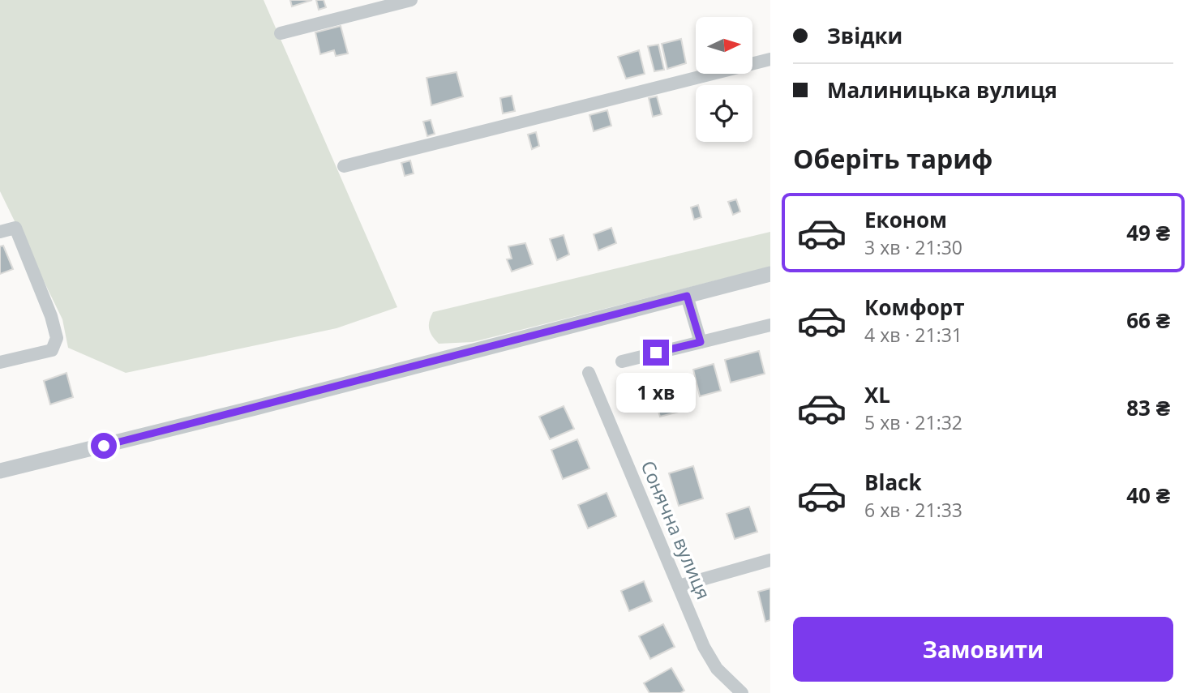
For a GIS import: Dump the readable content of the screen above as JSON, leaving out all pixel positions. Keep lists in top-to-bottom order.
{
  "streets": {
    "street": ["Сонячна вулиця"]
  },
  "north": "right",
  "page": {
    "banner": ["Звідки", "Малиницька вулиця"],
    "heading": "Оберіть тариф",
    "list": [
      {
        "name": "Економ",
        "note": "3 хв · 21:30",
        "value": "49 ₴"
      },
      {
        "name": "Комфорт",
        "note": "4 хв · 21:31",
        "value": "66 ₴"
      },
      {
        "name": "XL",
        "note": "5 хв · 21:32",
        "value": "83 ₴"
      },
      {
        "name": "Black",
        "note": "6 хв · 21:33",
        "value": "40 ₴"
      }
    ],
    "bubble": "1 хв",
    "buttons": "Замовити"
  }
}
